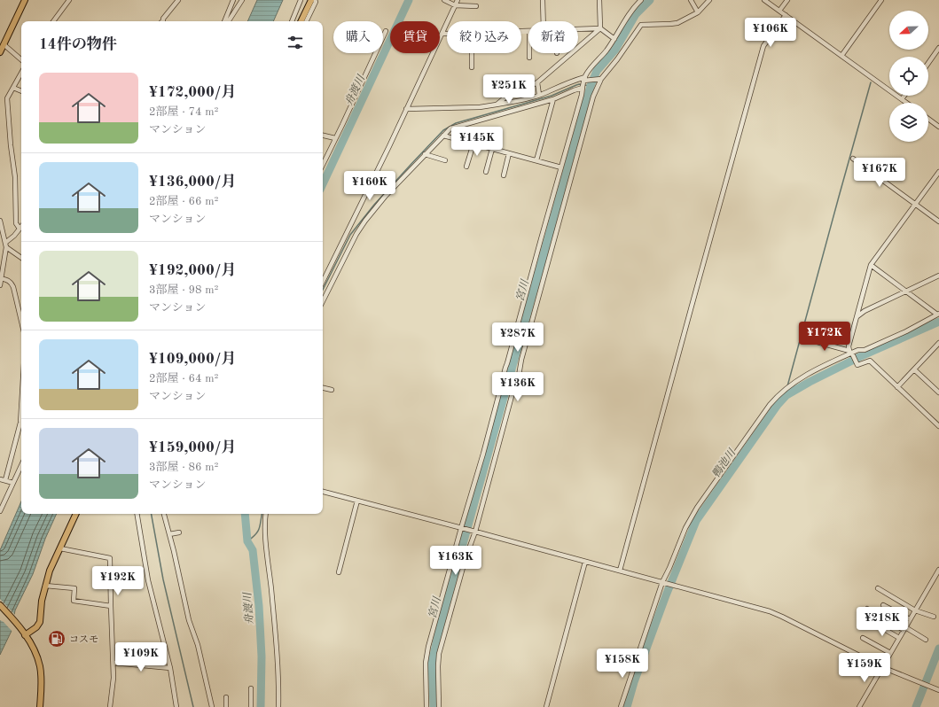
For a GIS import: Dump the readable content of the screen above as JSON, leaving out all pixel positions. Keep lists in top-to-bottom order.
{
  "water": ["舟渡川", "宮川", "鴨池川"],
  "places": {
    "fuel station": ["コスモ"]
  },
  "north": "left",
  "page": {
    "price": [
      "¥106K",
      "¥251K",
      "¥145K",
      "¥167K",
      "¥160K",
      "¥172K",
      "¥287K",
      "¥136K",
      "¥163K",
      "¥192K",
      "¥218K",
      "¥109K",
      "¥158K",
      "¥159K"
    ],
    "chip": [
      "購入",
      "賃貸",
      "絞り込み",
      "新着"
    ],
    "heading": "14件の物件",
    "list": [
      {
        "name": "¥172,000/月",
        "note": "2部屋 · 74 m² · マンション"
      },
      {
        "name": "¥136,000/月",
        "note": "2部屋 · 66 m² · マンション"
      },
      {
        "name": "¥192,000/月",
        "note": "3部屋 · 98 m² · マンション"
      },
      {
        "name": "¥109,000/月",
        "note": "2部屋 · 64 m² · マンション"
      },
      {
        "name": "¥159,000/月",
        "note": "3部屋 · 86 m² · マンション"
      }
    ]
  }
}
